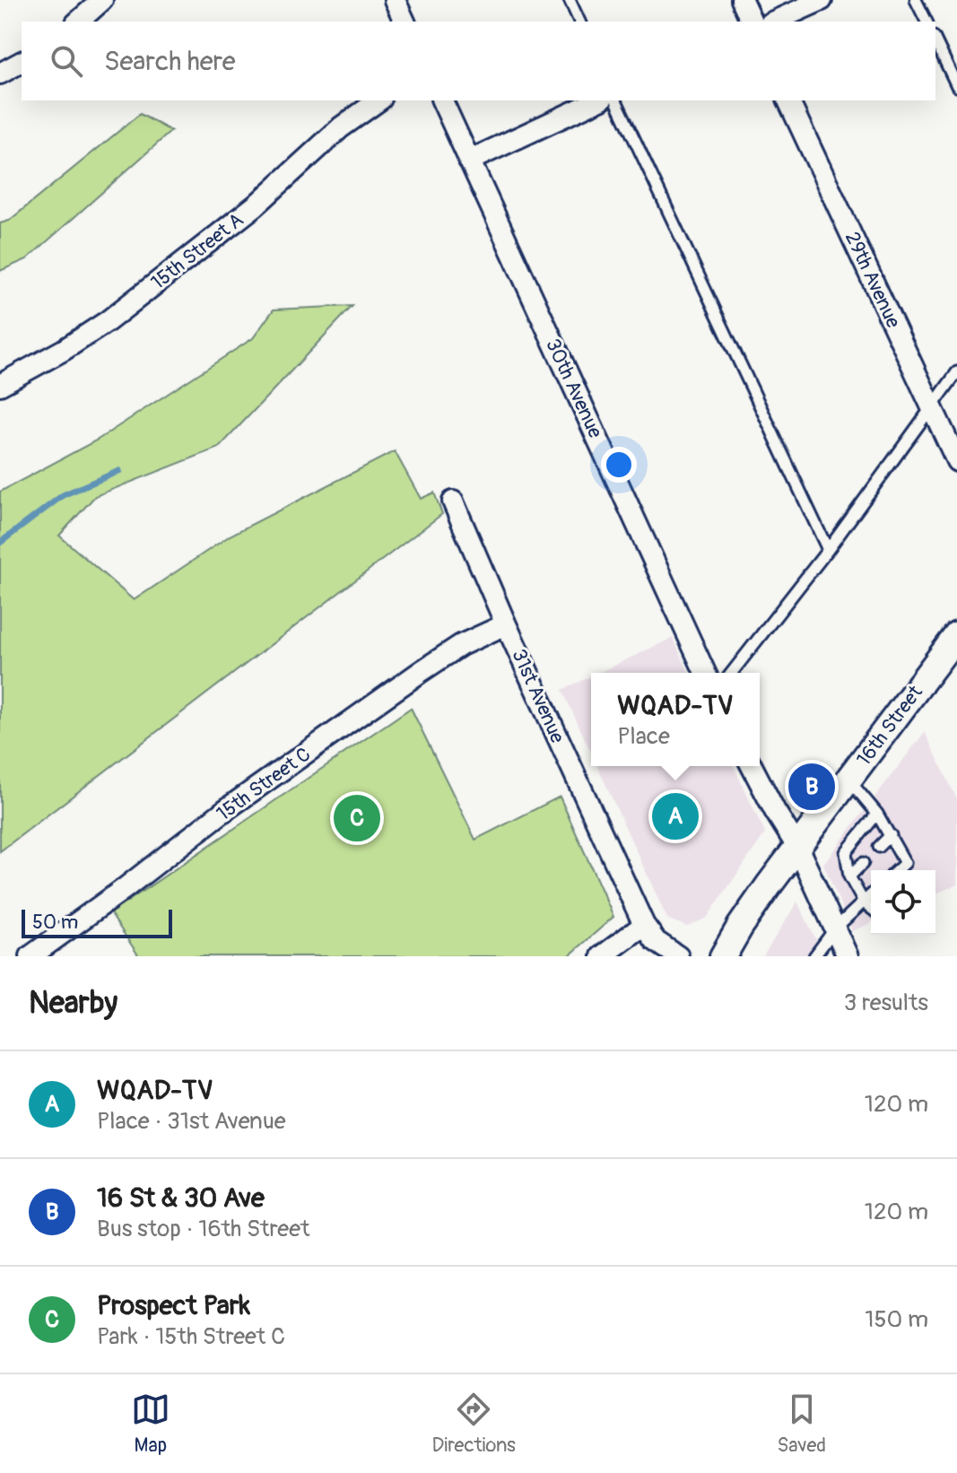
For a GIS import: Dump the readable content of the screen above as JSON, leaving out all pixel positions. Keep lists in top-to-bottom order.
{
  "streets": {
    "street": [
      "15th Street A",
      "29th Avenue",
      "30th Avenue",
      "31st Avenue",
      "16th Street",
      "15th Street C"
    ]
  },
  "crossings": [
    ["31st Avenue", "15th Street C"]
  ],
  "scale_bar": "50 m",
  "page": {
    "search": "Search here",
    "popup": ["WQAD-TV", "Place"],
    "pins": ["B", "A", "C"],
    "scale": "50 m",
    "heading": ["Nearby", "3 results"],
    "list": [
      {
        "mark": "A",
        "name": "WQAD-TV",
        "note": "Place · 31st Avenue",
        "value": "120 m"
      },
      {
        "mark": "B",
        "name": "16 St & 30 Ave",
        "note": "Bus stop · 16th Street",
        "value": "120 m"
      },
      {
        "mark": "C",
        "name": "Prospect Park",
        "note": "Park · 15th Street C",
        "value": "150 m"
      }
    ],
    "nav": ["Map", "Directions", "Saved"]
  }
}
